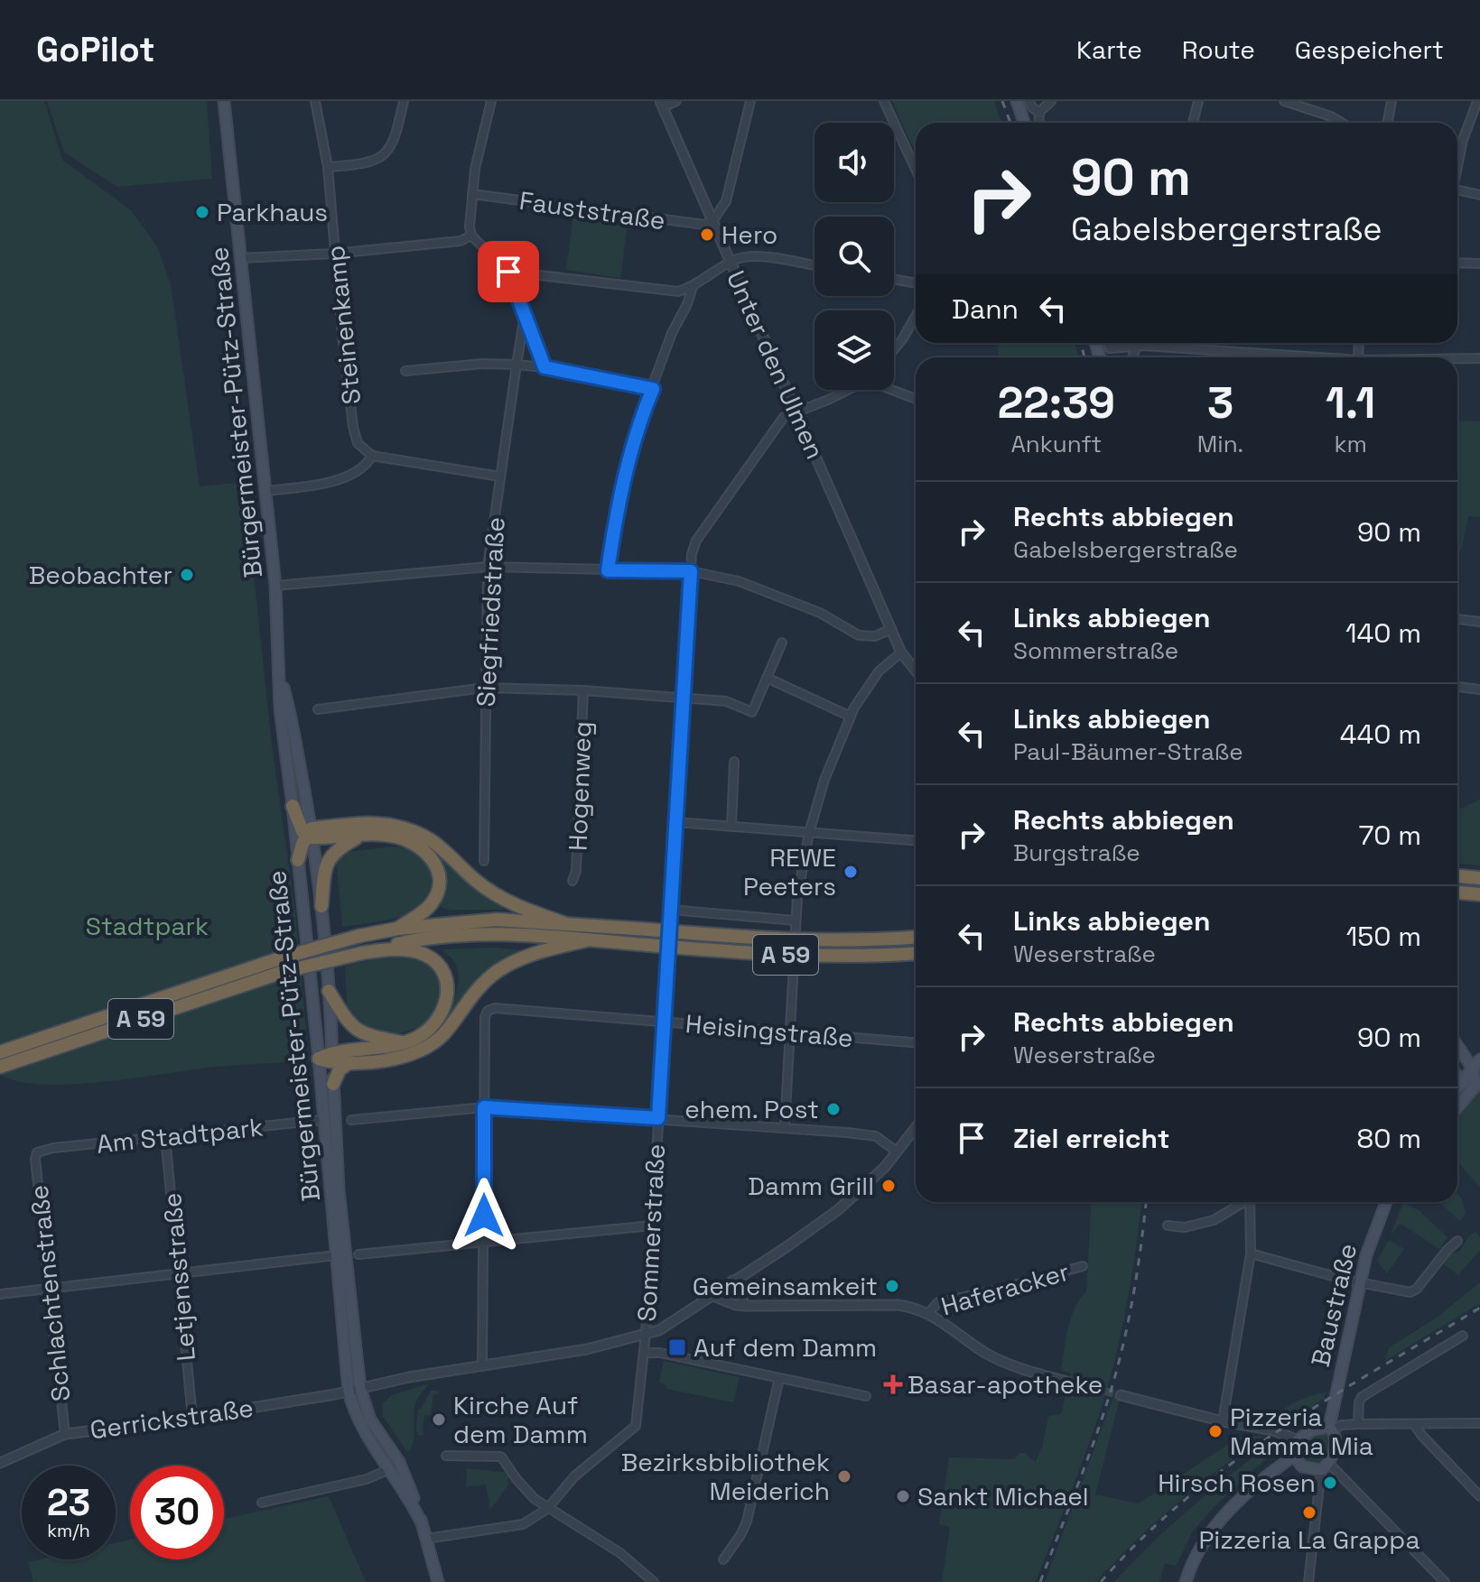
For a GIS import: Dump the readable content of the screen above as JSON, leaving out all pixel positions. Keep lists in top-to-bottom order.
{
  "streets": {
    "highway": ["A 59"],
    "main road": ["Bürgermeister-Pütz-Straße", "Baustraße"],
    "street": [
      "Fauststraße",
      "Steinenkamp",
      "Unter den Ulmen",
      "Siegfriedstraße",
      "Hogenweg",
      "Heisingstraße",
      "Am Stadtpark",
      "Sommerstraße",
      "Letjensstraße",
      "Haferacker",
      "Schlachtenstraße",
      "Gerrickstraße"
    ]
  },
  "crossings": [
    ["Fauststraße", "Unter den Ulmen"],
    ["Unter den Ulmen", "Sommerstraße"],
    ["Bürgermeister-Pütz-Straße", "Am Stadtpark"],
    ["Bürgermeister-Pütz-Straße", "Gerrickstraße"],
    ["Heisingstraße", "Sommerstraße"],
    ["Am Stadtpark", "Letjensstraße"],
    ["Am Stadtpark", "Schlachtenstraße"],
    ["Letjensstraße", "Gerrickstraße"],
    ["Schlachtenstraße", "Gerrickstraße"]
  ],
  "parks": ["Stadtpark"],
  "places": {
    "other": [
      "Parkhaus",
      "Hero",
      "Beobachter",
      "REWE Peeters",
      "ehem. Post",
      "Damm Grill",
      "Gemeinsamkeit",
      "Kirche Auf dem Damm",
      "Pizzeria Mamma Mia",
      "Bezirksbibliothek Meiderich",
      "Hirsch Rosen",
      "Sankt Michael",
      "Pizzeria La Grappa"
    ],
    "transit": ["Auf dem Damm"],
    "health": ["Basar-apotheke"]
  },
  "page": {
    "header": "GoPilot",
    "nav": ["Karte", "Route", "Gespeichert"],
    "turn": ["90 m", "Gabelsbergerstraße"],
    "then": "Dann",
    "eta": [
      "22:39",
      "Ankunft",
      "3",
      "Min.",
      "1.1",
      "km"
    ],
    "list": [
      {
        "name": "Rechts abbiegen",
        "note": "Gabelsbergerstraße",
        "value": "90 m"
      },
      {
        "name": "Links abbiegen",
        "note": "Sommerstraße",
        "value": "140 m"
      },
      {
        "name": "Links abbiegen",
        "note": "Paul-Bäumer-Straße",
        "value": "440 m"
      },
      {
        "name": "Rechts abbiegen",
        "note": "Burgstraße",
        "value": "70 m"
      },
      {
        "name": "Links abbiegen",
        "note": "Weserstraße",
        "value": "150 m"
      },
      {
        "name": "Rechts abbiegen",
        "note": "Weserstraße",
        "value": "90 m"
      },
      {
        "name": "Ziel erreicht",
        "value": "80 m"
      }
    ],
    "speed": "23 km/h",
    "limit": "30"
  }
}
